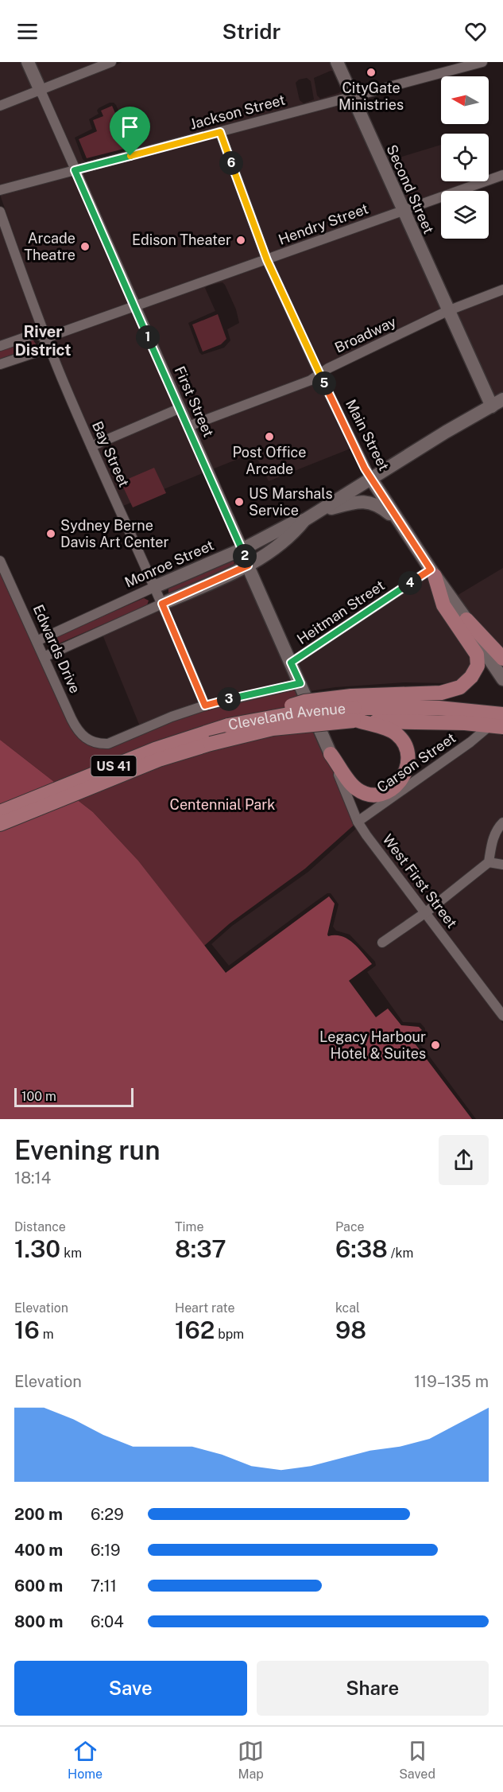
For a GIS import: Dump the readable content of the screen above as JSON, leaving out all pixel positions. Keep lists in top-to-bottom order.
{
  "streets": {
    "main road": [
      "Second Street",
      "First Street",
      "Main Street",
      "Monroe Street",
      "Cleveland Avenue",
      "US 41"
    ],
    "street": [
      "Jackson Street",
      "Hendry Street",
      "Broadway",
      "Bay Street",
      "Heitman Street",
      "Edwards Drive",
      "Carson Street",
      "West First Street"
    ]
  },
  "crossings": [
    ["Jackson Street", "Second Street"],
    ["Jackson Street", "First Street"],
    ["Jackson Street", "Main Street"],
    ["Second Street", "Hendry Street"],
    ["Second Street", "Broadway"],
    ["Hendry Street", "First Street"],
    ["Hendry Street", "Main Street"],
    ["Hendry Street", "Bay Street"],
    ["Broadway", "First Street"],
    ["Broadway", "Main Street"],
    ["First Street", "Monroe Street"],
    ["First Street", "Heitman Street"],
    ["First Street", "West First Street"],
    ["Main Street", "Heitman Street"],
    ["Bay Street", "Monroe Street"],
    ["Bay Street", "Edwards Drive"],
    ["Monroe Street", "Edwards Drive"],
    ["Cleveland Avenue", "Carson Street"],
    ["Carson Street", "West First Street"]
  ],
  "districts": ["River District"],
  "parks": ["Centennial Park"],
  "places": [
    "CityGate Ministries",
    "Edison Theater",
    "Arcade Theatre",
    "Post Office Arcade",
    "US Marshals Service",
    "Sydney Berne Davis Art Center",
    "Legacy Harbour Hotel & Suites"
  ],
  "scale_bar": "100 m",
  "north": "left",
  "page": {
    "header": "Stridr",
    "pins": [
      "6",
      "1",
      "5",
      "2",
      "4",
      "3"
    ],
    "scale": "100 m",
    "heading": ["Evening run", "18:14"],
    "stats": [
      ["Distance", "1.30 km"],
      ["Time", "8:37"],
      ["Pace", "6:38 /km"],
      ["Elevation", "16 m"],
      ["Heart rate", "162 bpm"],
      ["kcal", "98"]
    ],
    "chart": ["Elevation", "119–135 m"],
    "list": [
      {
        "name": "200 m",
        "note": "6:29"
      },
      {
        "name": "400 m",
        "note": "6:19"
      },
      {
        "name": "600 m",
        "note": "7:11"
      },
      {
        "name": "800 m",
        "note": "6:04"
      }
    ],
    "buttons": ["Save", "Share"],
    "tabs": ["Home", "Map", "Saved"]
  }
}
